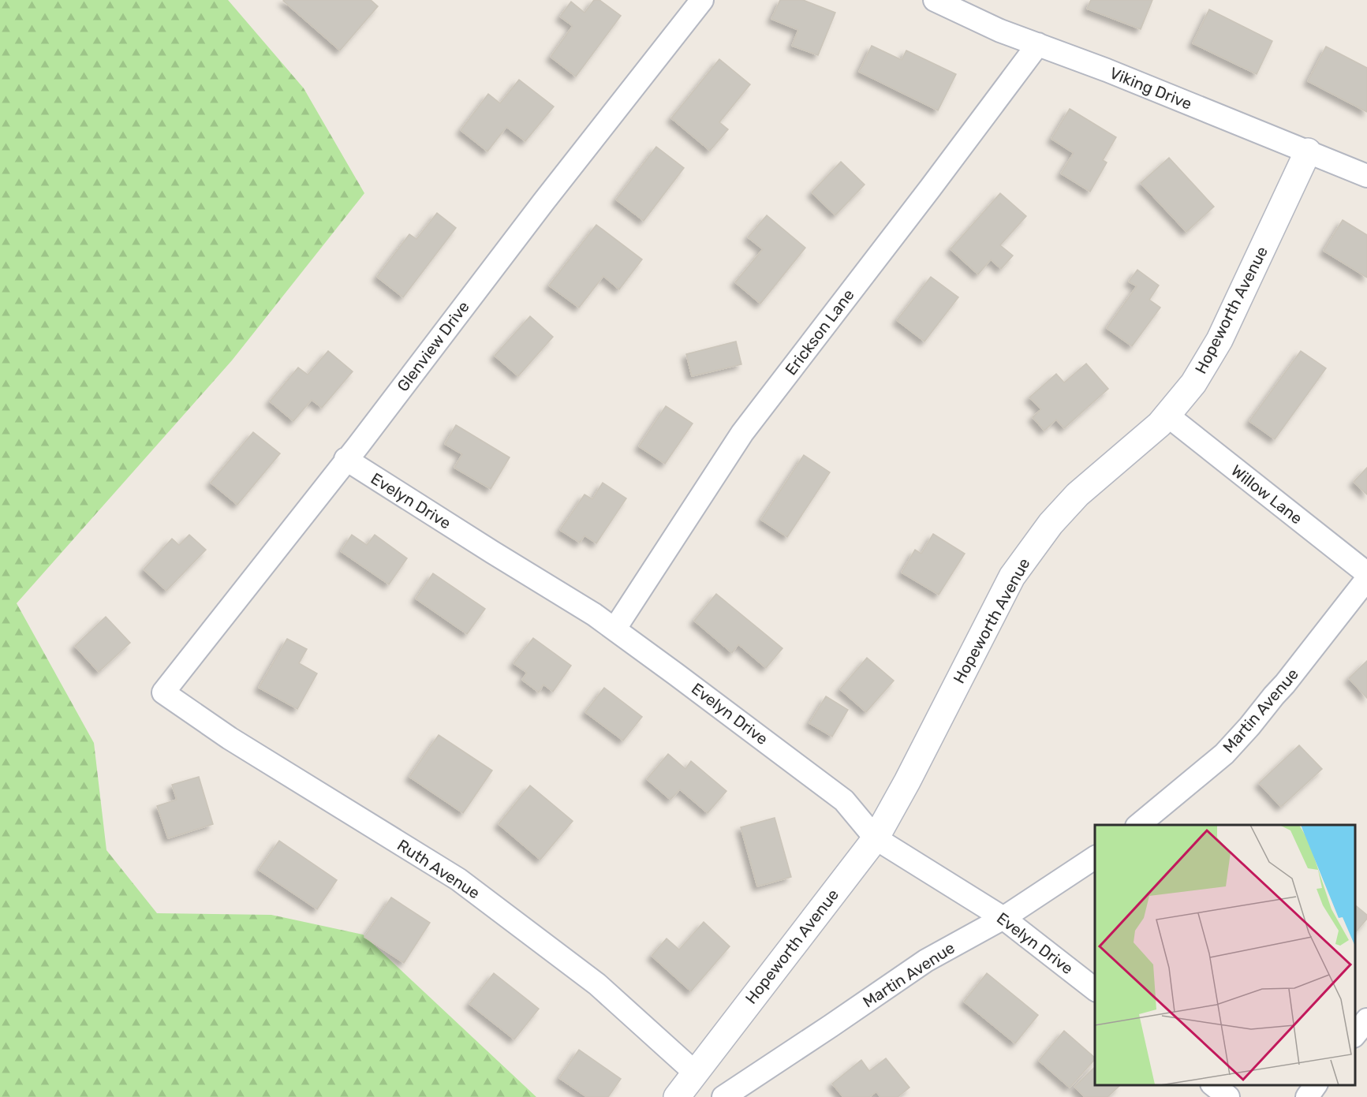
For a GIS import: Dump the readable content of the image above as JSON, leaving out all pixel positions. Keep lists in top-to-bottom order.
{
  "streets": {
    "street": [
      "Viking Drive",
      "Hopeworth Avenue",
      "Erickson Lane",
      "Glenview Drive",
      "Willow Lane",
      "Evelyn Drive",
      "Martin Avenue",
      "Ruth Avenue"
    ]
  },
  "crossings": [
    ["Viking Drive", "Hopeworth Avenue"],
    ["Viking Drive", "Erickson Lane"],
    ["Hopeworth Avenue", "Willow Lane"],
    ["Hopeworth Avenue", "Evelyn Drive"],
    ["Hopeworth Avenue", "Ruth Avenue"],
    ["Erickson Lane", "Evelyn Drive"],
    ["Glenview Drive", "Evelyn Drive"],
    ["Glenview Drive", "Ruth Avenue"],
    ["Evelyn Drive", "Martin Avenue"]
  ]
}
